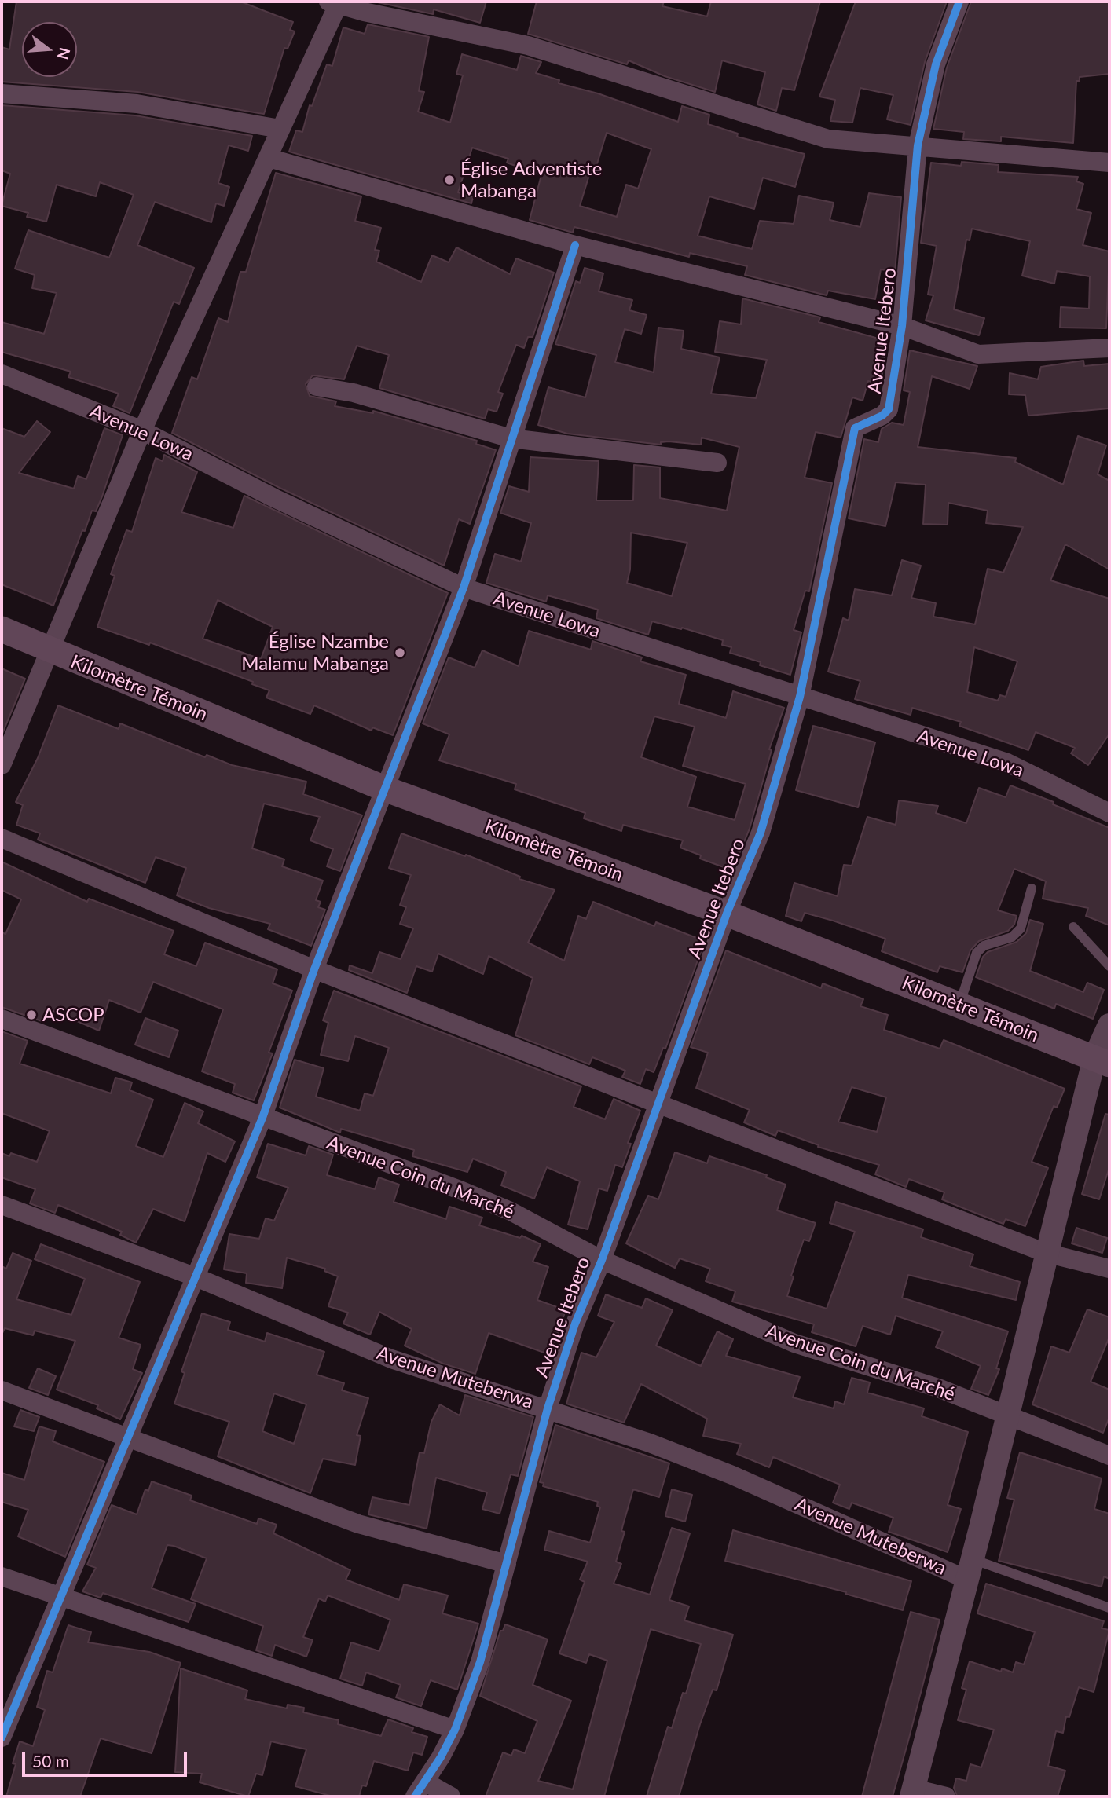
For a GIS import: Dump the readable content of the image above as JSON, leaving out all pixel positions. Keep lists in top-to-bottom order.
{
  "streets": {
    "main road": ["Kilomètre Témoin"],
    "street": [
      "Avenue Itebero",
      "Avenue Lowa",
      "Avenue Coin du Marché",
      "Avenue Muteberwa"
    ]
  },
  "crossings": [
    ["Avenue Itebero", "Avenue Lowa"],
    ["Avenue Itebero", "Kilomètre Témoin"],
    ["Avenue Itebero", "Avenue Coin du Marché"],
    ["Avenue Itebero", "Avenue Muteberwa"]
  ],
  "places": ["Église Adventiste Mabanga", "Église Nzambe Malamu Mabanga", "ASCOP"],
  "scale_bar": "50 m",
  "north": "right"
}
